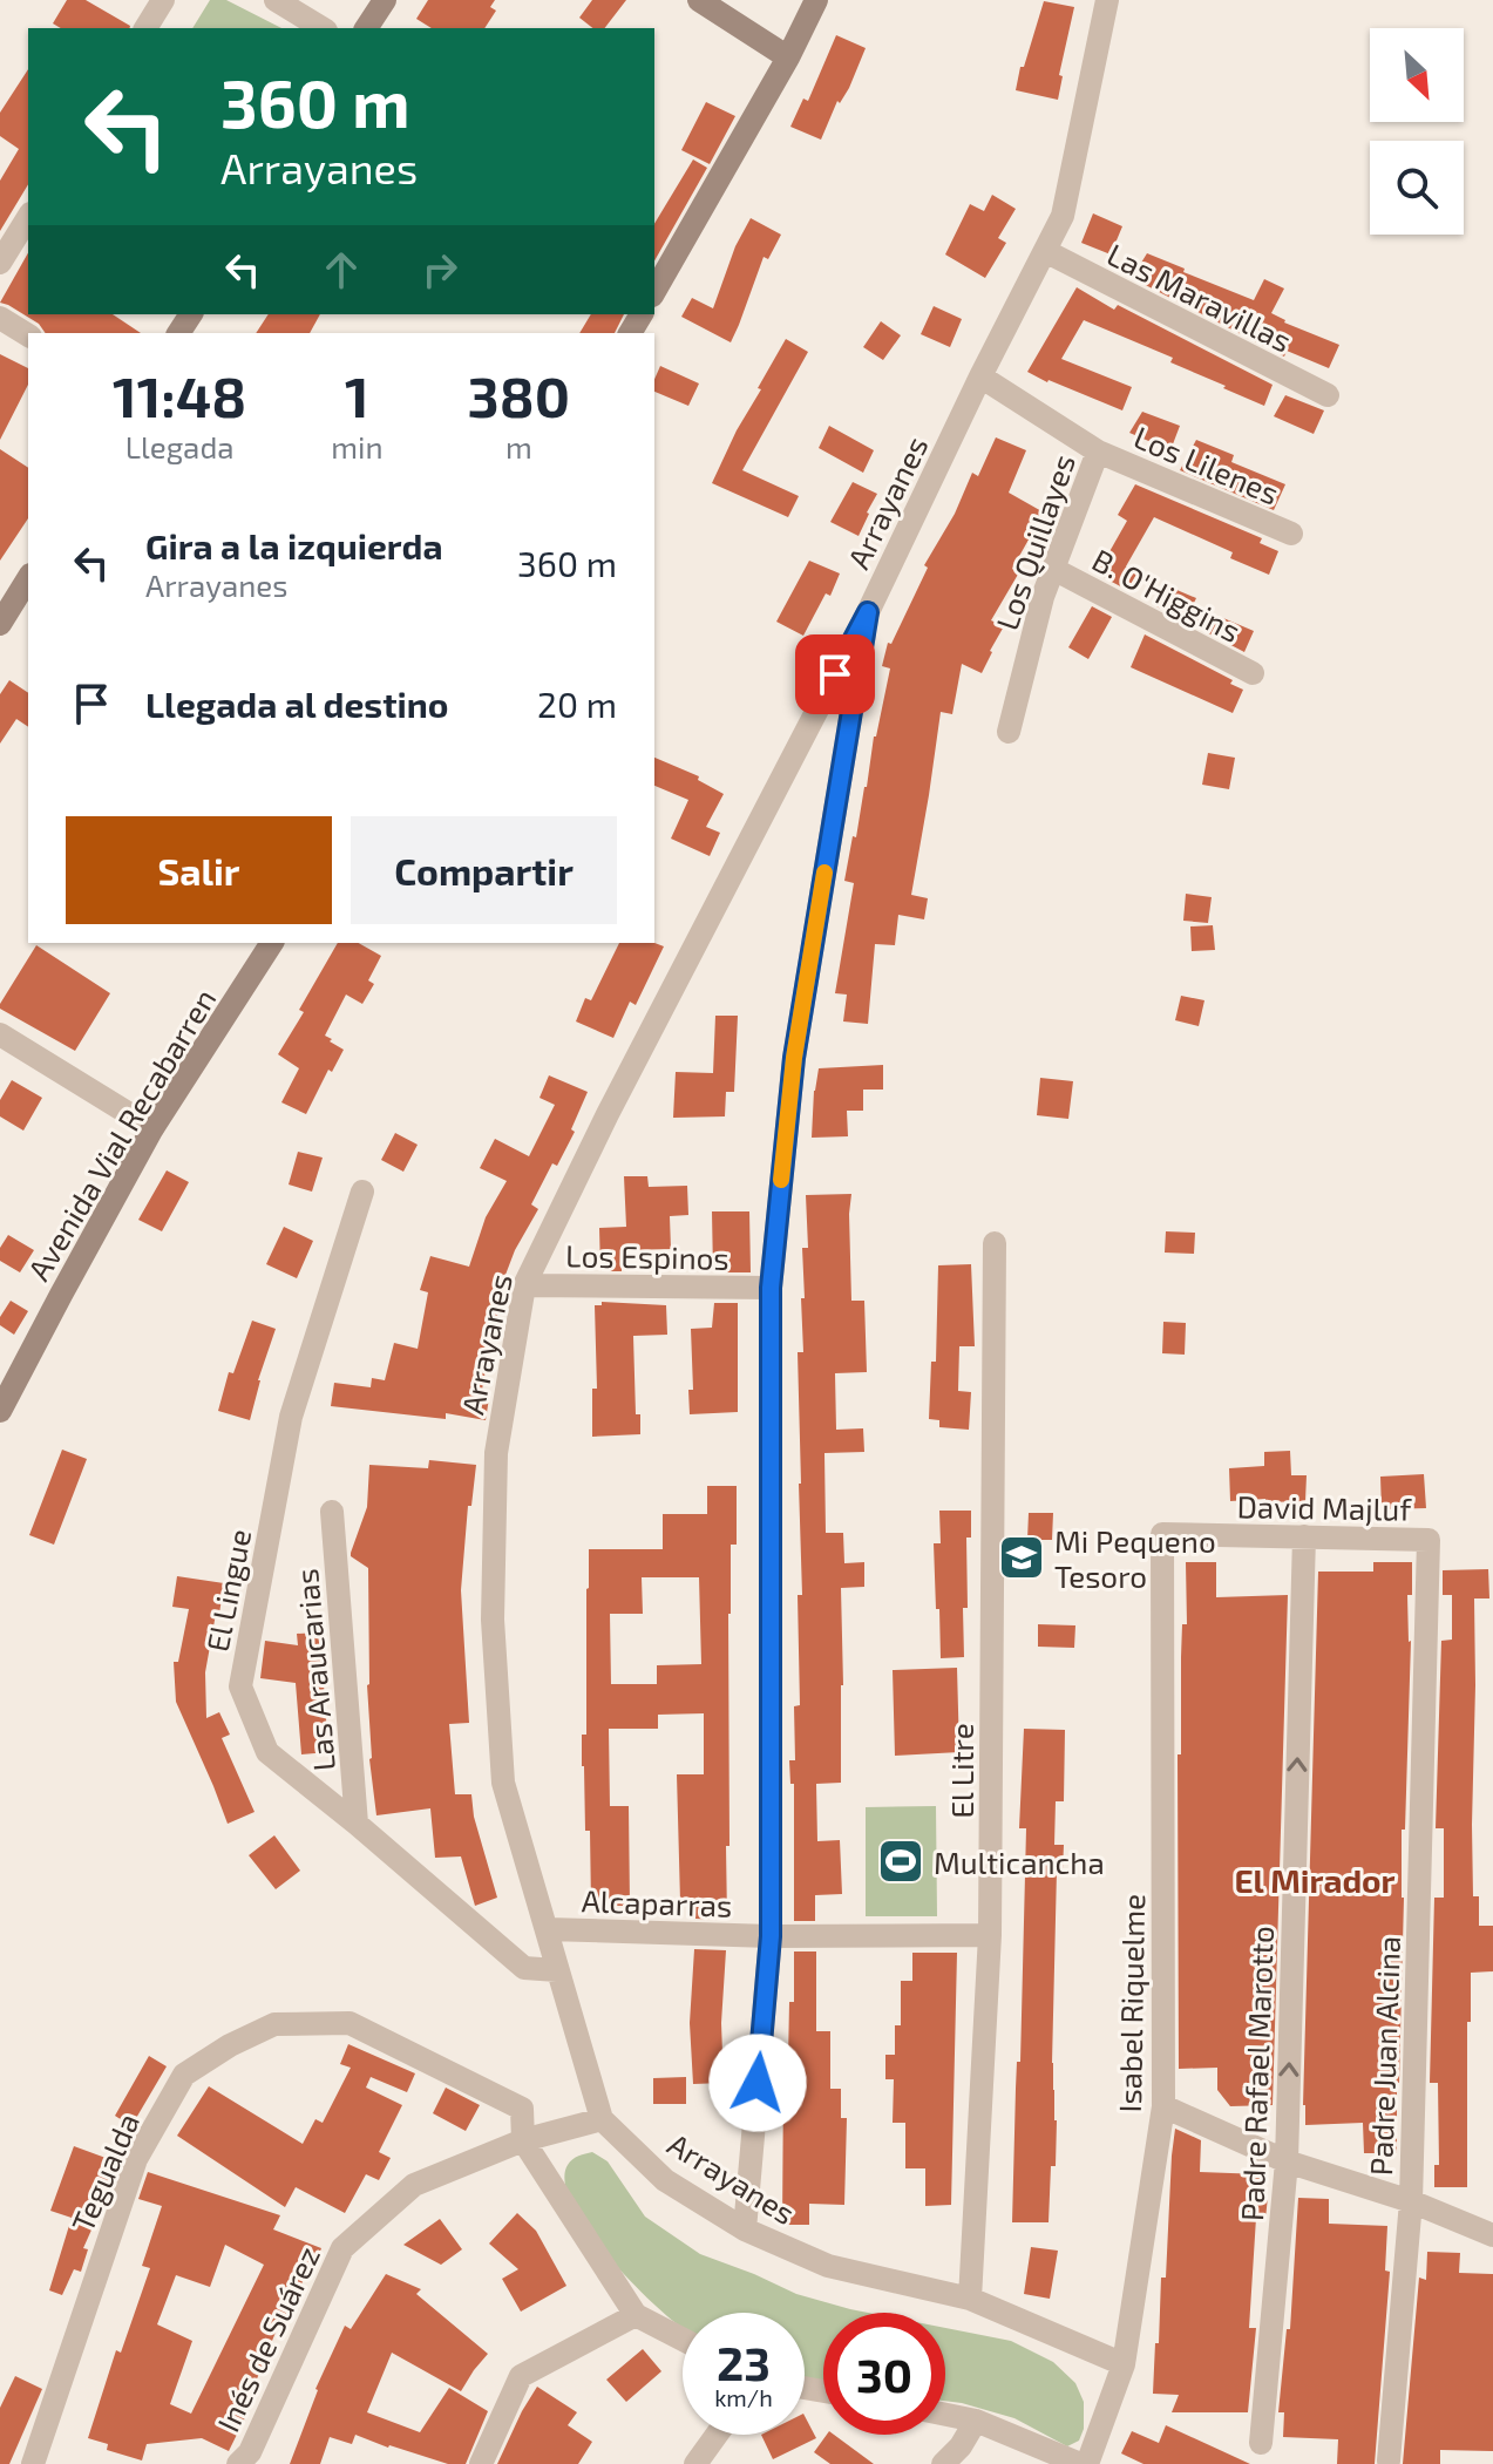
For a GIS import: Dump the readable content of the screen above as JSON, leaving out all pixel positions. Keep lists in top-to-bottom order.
{
  "streets": {
    "main road": ["Avenida Vial Recabarren"],
    "street": [
      "Las Maravillas",
      "Los Lilenes",
      "Arrayanes",
      "Los Quillayes",
      "B. O'Higgins",
      "Los Espinos",
      "David Majluf",
      "El Lingue",
      "Las Araucarias",
      "El Litre",
      "Alcaparras",
      "Isabel Riquelme",
      "Padre Juan Alcina",
      "Padre Rafael Marotto",
      "Tegualda",
      "Inés de Suárez"
    ]
  },
  "crossings": [
    ["Las Maravillas", "Arrayanes"],
    ["Los Lilenes", "Los Quillayes"],
    ["Arrayanes", "Los Quillayes"],
    ["Arrayanes", "Los Espinos"],
    ["Arrayanes", "El Lingue"],
    ["Arrayanes", "El Litre"],
    ["Arrayanes", "Alcaparras"],
    ["Arrayanes", "Isabel Riquelme"],
    ["Arrayanes", "Inés de Suárez"],
    ["Los Quillayes", "B. O'Higgins"],
    ["David Majluf", "Isabel Riquelme"],
    ["David Majluf", "Padre Juan Alcina"],
    ["David Majluf", "Padre Rafael Marotto"],
    ["El Lingue", "Las Araucarias"],
    ["El Litre", "Alcaparras"],
    ["Tegualda", "Inés de Suárez"]
  ],
  "one_way": ["Padre Rafael Marotto"],
  "districts": ["El Mirador"],
  "places": {
    "school or university": ["Mi Pequeno Tesoro"],
    "sports": ["Multicancha"]
  },
  "north": "bottom right",
  "page": {
    "turn": ["360 m", "Arrayanes"],
    "eta": [
      "11:48",
      "Llegada",
      "1",
      "min",
      "380",
      "m"
    ],
    "list": [
      {
        "name": "Gira a la izquierda",
        "note": "Arrayanes",
        "value": "360 m"
      },
      {
        "name": "Llegada al destino",
        "value": "20 m"
      }
    ],
    "buttons": ["Salir", "Compartir"],
    "speed": "23 km/h",
    "limit": "30"
  }
}
